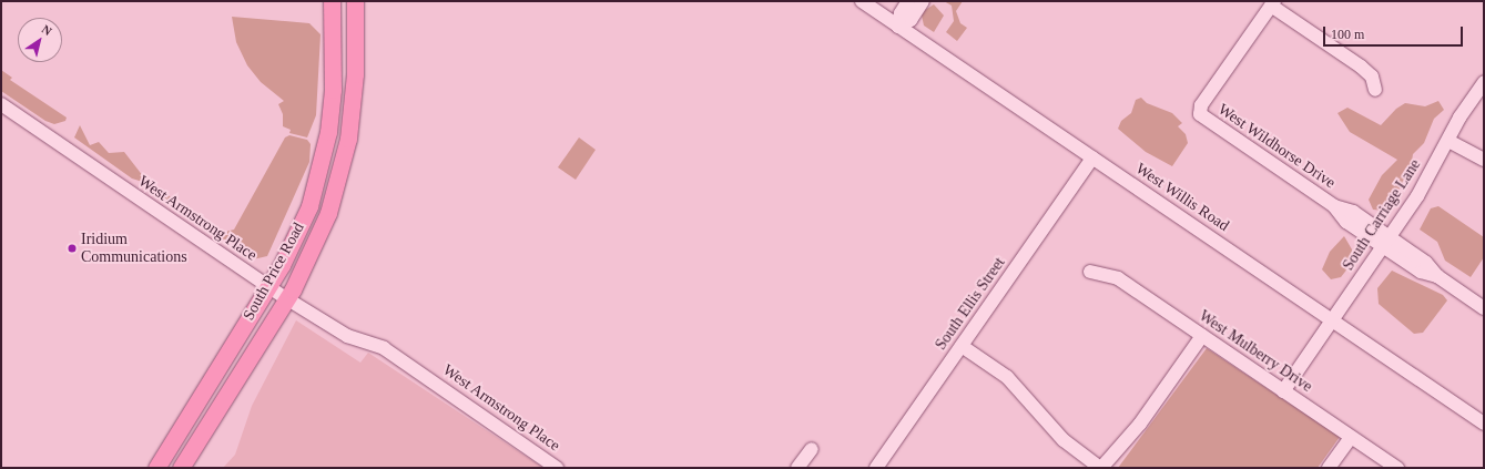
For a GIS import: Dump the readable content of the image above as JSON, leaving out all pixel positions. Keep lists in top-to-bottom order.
{
  "streets": {
    "main road": ["South Price Road"],
    "street": [
      "West Wildhorse Drive",
      "West Willis Road",
      "South Carriage Lane",
      "West Armstrong Place",
      "South Ellis Street",
      "West Mulberry Drive"
    ]
  },
  "crossings": [
    ["West Wildhorse Drive", "South Carriage Lane"],
    ["West Willis Road", "South Carriage Lane"],
    ["West Willis Road", "South Ellis Street"],
    ["South Carriage Lane", "West Mulberry Drive"],
    ["West Armstrong Place", "South Price Road"]
  ],
  "places": ["Iridium Communications"],
  "scale_bar": "100 m",
  "north": "top right"
}
